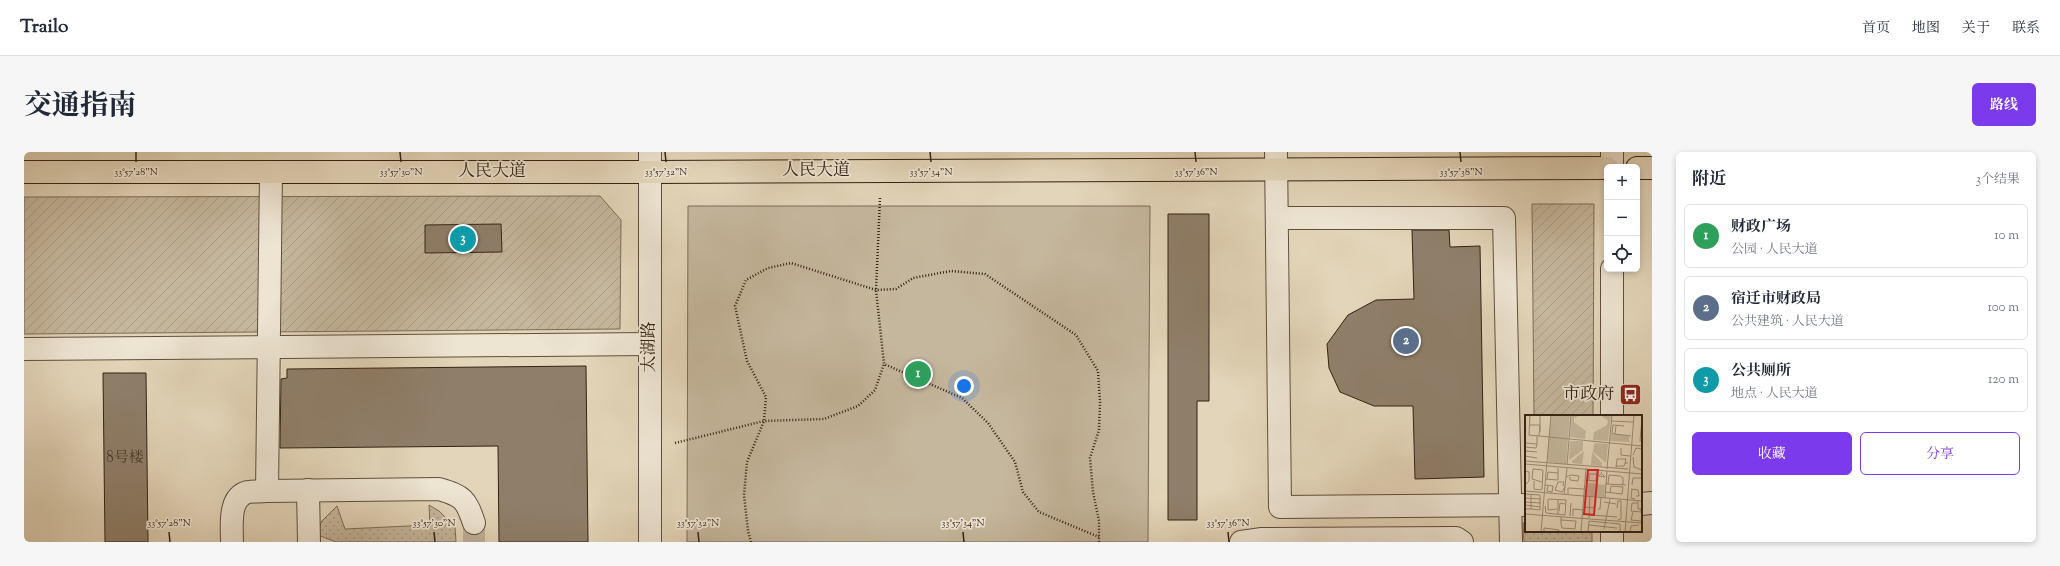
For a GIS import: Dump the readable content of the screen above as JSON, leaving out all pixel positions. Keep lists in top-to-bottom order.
{
  "streets": {
    "main road": ["人民大道"],
    "street": ["太湖路"]
  },
  "crossings": [
    ["人民大道", "太湖路"]
  ],
  "places": {
    "bus stop": ["市政府"]
  },
  "house_numbers": ["8号楼"],
  "page": {
    "header": "Trailo",
    "nav": [
      "首页",
      "地图",
      "关于",
      "联系"
    ],
    "title": "交通指南",
    "buttons": [
      "路线",
      ["收藏", "分享"]
    ],
    "heading": ["附近", "3个结果"],
    "map_buttons": ["+", "−"],
    "list": [
      {
        "mark": "1",
        "name": "财政广场",
        "note": "公园 · 人民大道",
        "value": "10 m"
      },
      {
        "mark": "2",
        "name": "宿迁市财政局",
        "note": "公共建筑 · 人民大道",
        "value": "100 m"
      },
      {
        "mark": "3",
        "name": "公共厕所",
        "note": "地点 · 人民大道",
        "value": "120 m"
      }
    ],
    "pins": ["3", "2", "1"]
  },
  "coordinates": [
    "33°57'28\"N",
    "33°57'30\"N",
    "33°57'32\"N",
    "33°57'34\"N",
    "33°57'36\"N",
    "33°57'38\"N"
  ]
}
